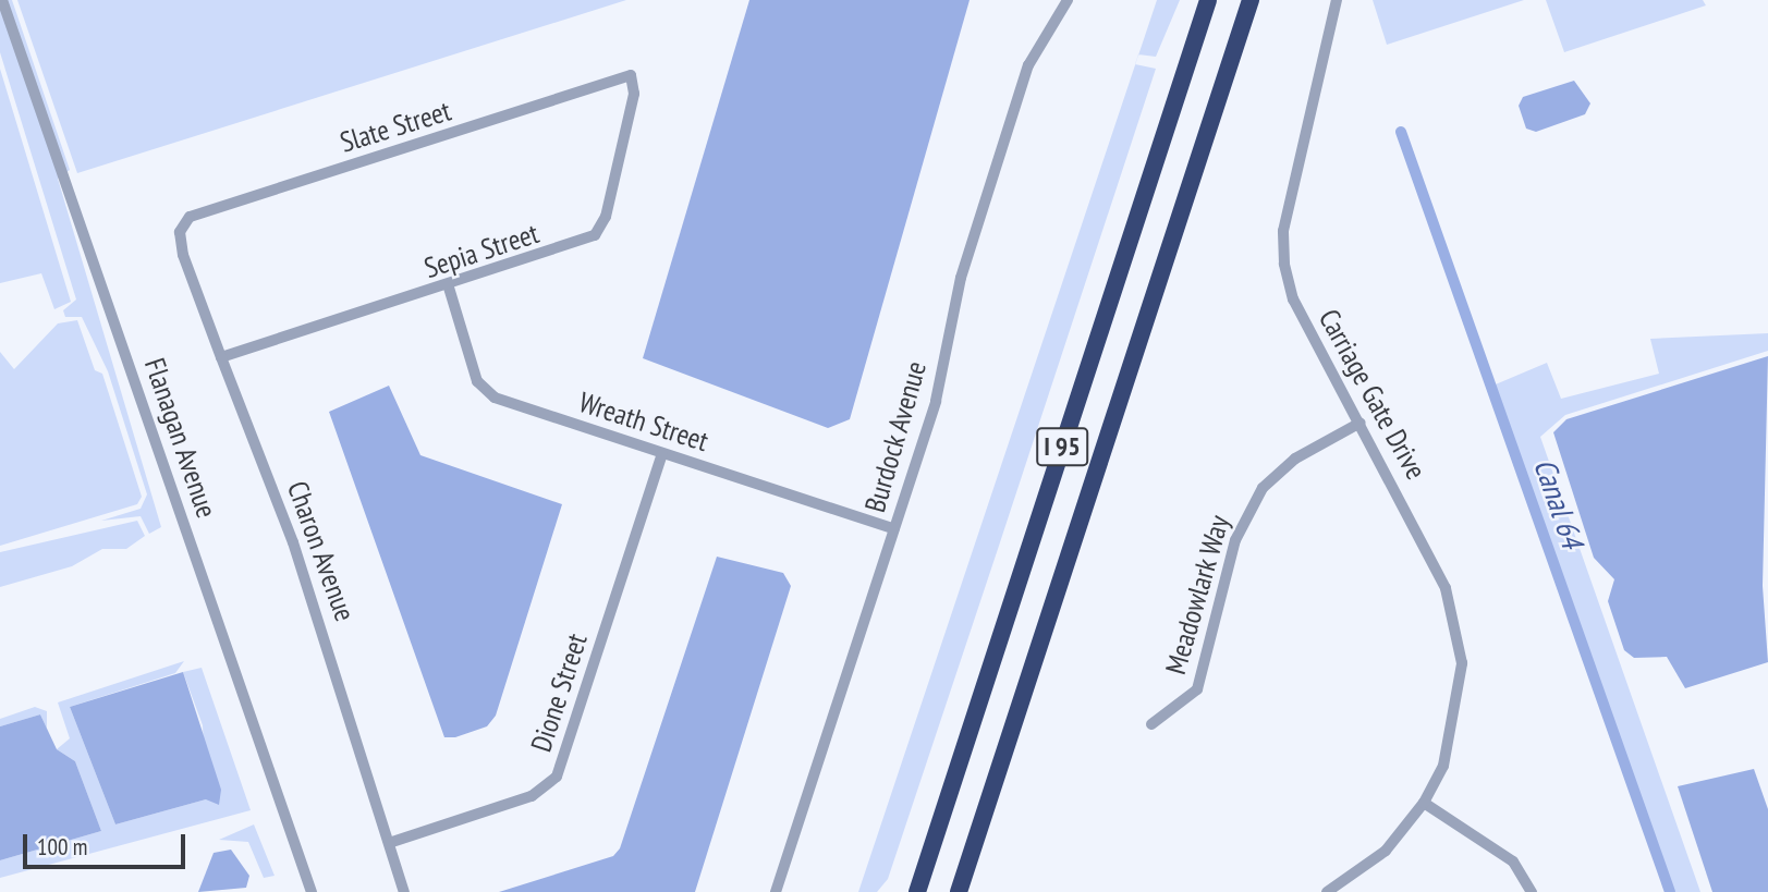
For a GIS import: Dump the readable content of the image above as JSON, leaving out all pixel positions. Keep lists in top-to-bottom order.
{
  "streets": {
    "highway": ["I 95"],
    "street": [
      "Slate Street",
      "Sepia Street",
      "Carriage Gate Drive",
      "Wreath Street",
      "Burdock Avenue",
      "Flanagan Avenue",
      "Charon Avenue",
      "Meadowlark Way",
      "Dione Street"
    ]
  },
  "crossings": [
    ["Slate Street", "Sepia Street"],
    ["Slate Street", "Charon Avenue"],
    ["Sepia Street", "Wreath Street"],
    ["Sepia Street", "Charon Avenue"],
    ["Carriage Gate Drive", "Meadowlark Way"],
    ["Wreath Street", "Burdock Avenue"],
    ["Wreath Street", "Dione Street"],
    ["Charon Avenue", "Dione Street"]
  ],
  "water": ["Canal 64"],
  "scale_bar": "100 m"
}
